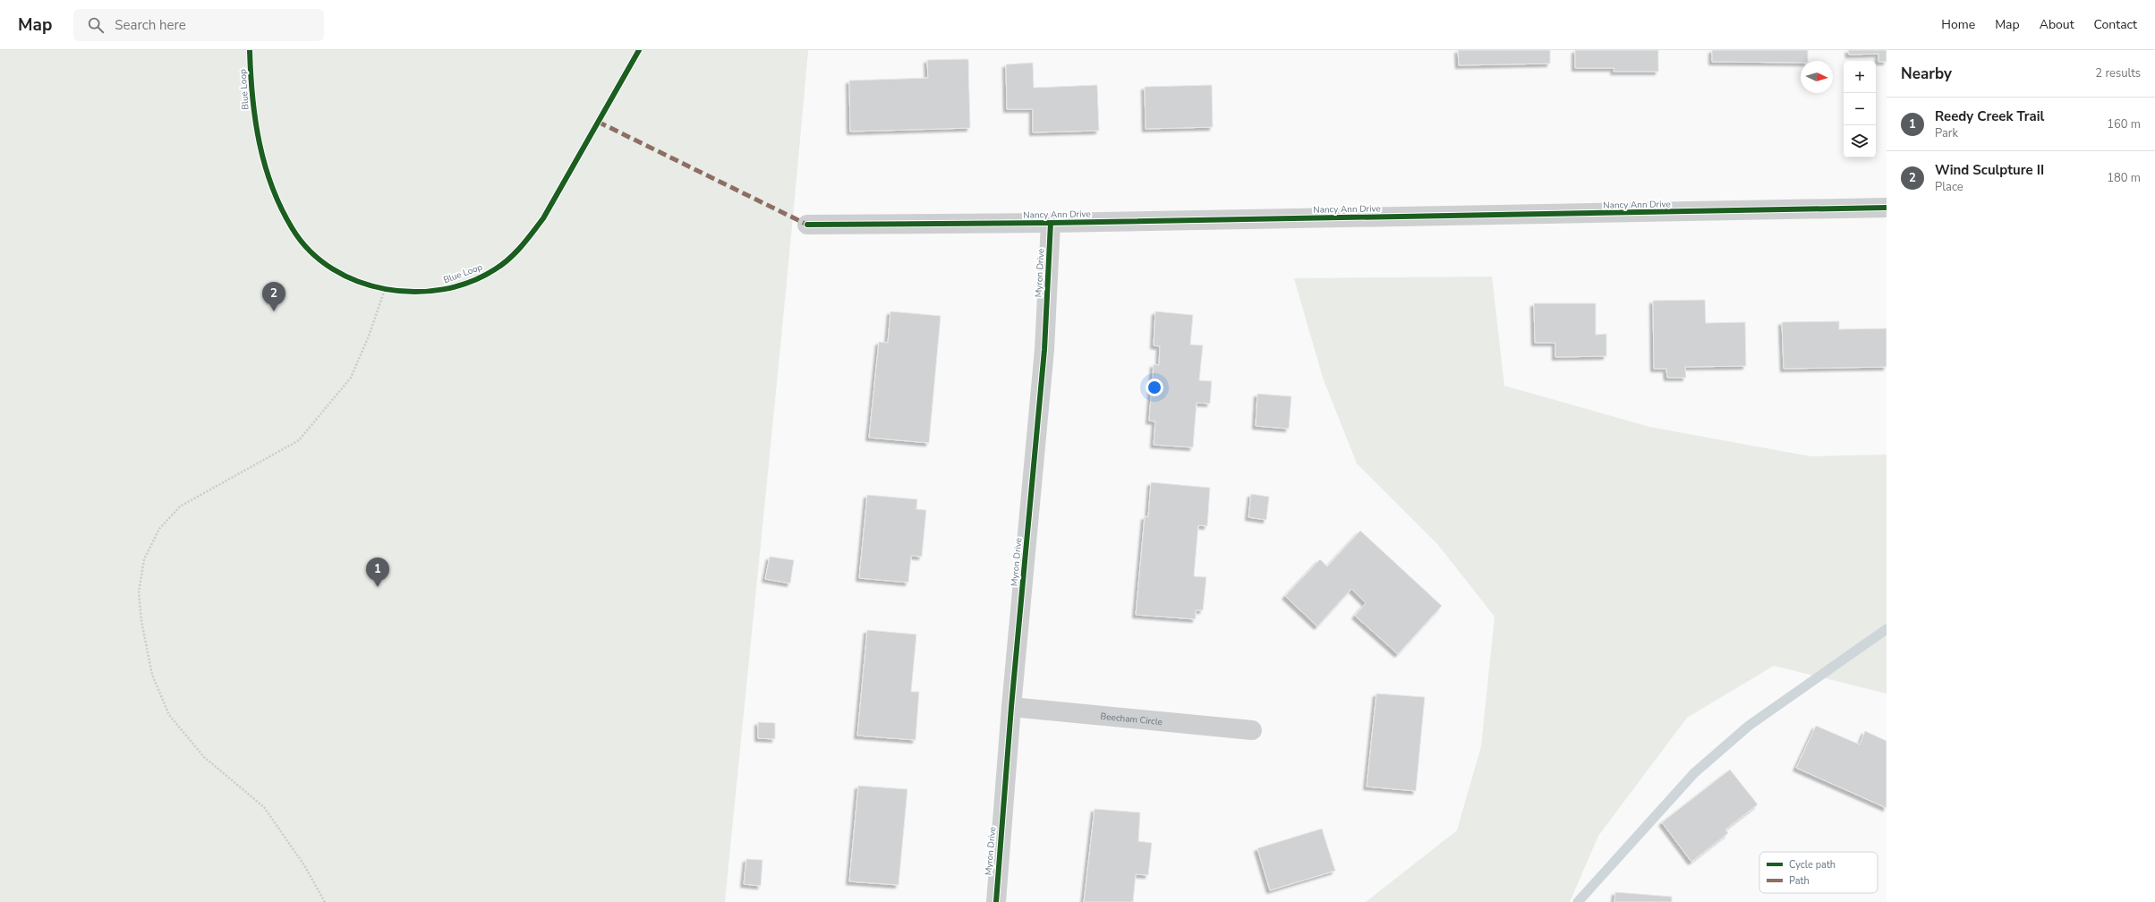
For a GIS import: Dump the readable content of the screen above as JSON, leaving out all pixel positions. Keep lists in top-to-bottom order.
{
  "streets": {
    "street": ["Nancy Ann Drive", "Myron Drive", "Beecham Circle"],
    "cycle path": ["Blue Loop"]
  },
  "crossings": [
    ["Nancy Ann Drive", "Myron Drive"],
    ["Myron Drive", "Beecham Circle"]
  ],
  "legend": ["Cycle path", "Path"],
  "north": "right",
  "page": {
    "header": "Map",
    "search": "Search here",
    "nav": [
      "Home",
      "Map",
      "About",
      "Contact"
    ],
    "heading": ["Nearby", "2 results"],
    "map_buttons": ["+", "−"],
    "list": [
      {
        "mark": "1",
        "name": "Reedy Creek Trail",
        "note": "Park",
        "value": "160 m"
      },
      {
        "mark": "2",
        "name": "Wind Sculpture II",
        "note": "Place",
        "value": "180 m"
      }
    ],
    "pins": ["2", "1"]
  }
}
